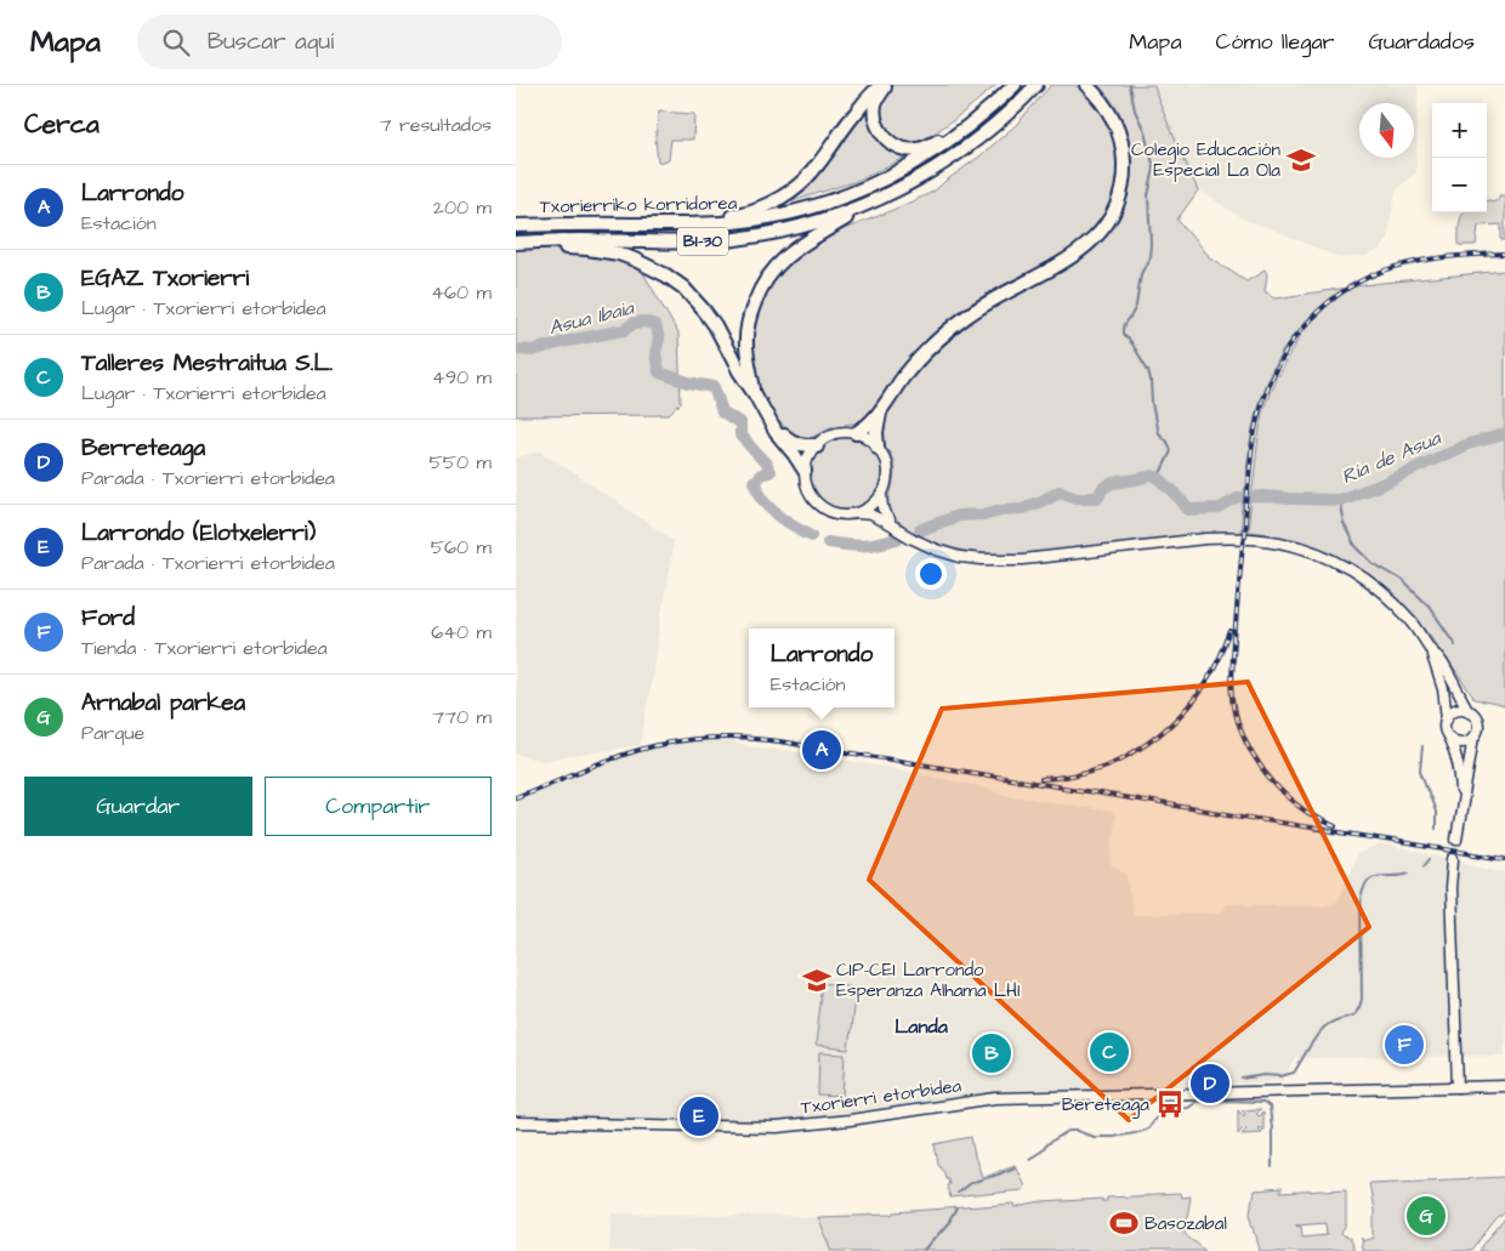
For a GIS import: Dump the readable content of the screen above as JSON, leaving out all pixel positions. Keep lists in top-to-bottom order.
{
  "streets": {
    "highway": ["Txorierriko korridorea", "BI-30"],
    "street": ["Txorierri etorbidea"]
  },
  "districts": ["Landa"],
  "water": ["Asua Ibaia", "Ría de Asua"],
  "places": {
    "school or university": ["Colegio Educación Especial La Ola", "CIP-CEI Larrondo Esperanza Alhama LHI"],
    "bus stop": ["Bereteaga"],
    "sports": ["Basozabal"]
  },
  "north": "bottom",
  "page": {
    "header": "Mapa",
    "search": "Buscar aquí",
    "nav": ["Mapa", "Cómo llegar", "Guardados"],
    "heading": ["Cerca", "7 resultados"],
    "map_buttons": ["+", "−"],
    "list": [
      {
        "mark": "A",
        "name": "Larrondo",
        "note": "Estación",
        "value": "200 m"
      },
      {
        "mark": "B",
        "name": "EGAZ Txorierri",
        "note": "Lugar · Txorierri etorbidea",
        "value": "460 m"
      },
      {
        "mark": "C",
        "name": "Talleres Mestraitua S.L.",
        "note": "Lugar · Txorierri etorbidea",
        "value": "490 m"
      },
      {
        "mark": "D",
        "name": "Berreteaga",
        "note": "Parada · Txorierri etorbidea",
        "value": "550 m"
      },
      {
        "mark": "E",
        "name": "Larrondo (Elotxelerri)",
        "note": "Parada · Txorierri etorbidea",
        "value": "560 m"
      },
      {
        "mark": "F",
        "name": "Ford",
        "note": "Tienda · Txorierri etorbidea",
        "value": "640 m"
      },
      {
        "mark": "G",
        "name": "Arnabal parkea",
        "note": "Parque",
        "value": "770 m"
      }
    ],
    "popup": ["Larrondo", "Estación"],
    "pins": [
      "A",
      "F",
      "C",
      "B",
      "D",
      "E",
      "G"
    ],
    "buttons": ["Guardar", "Compartir"]
  }
}
